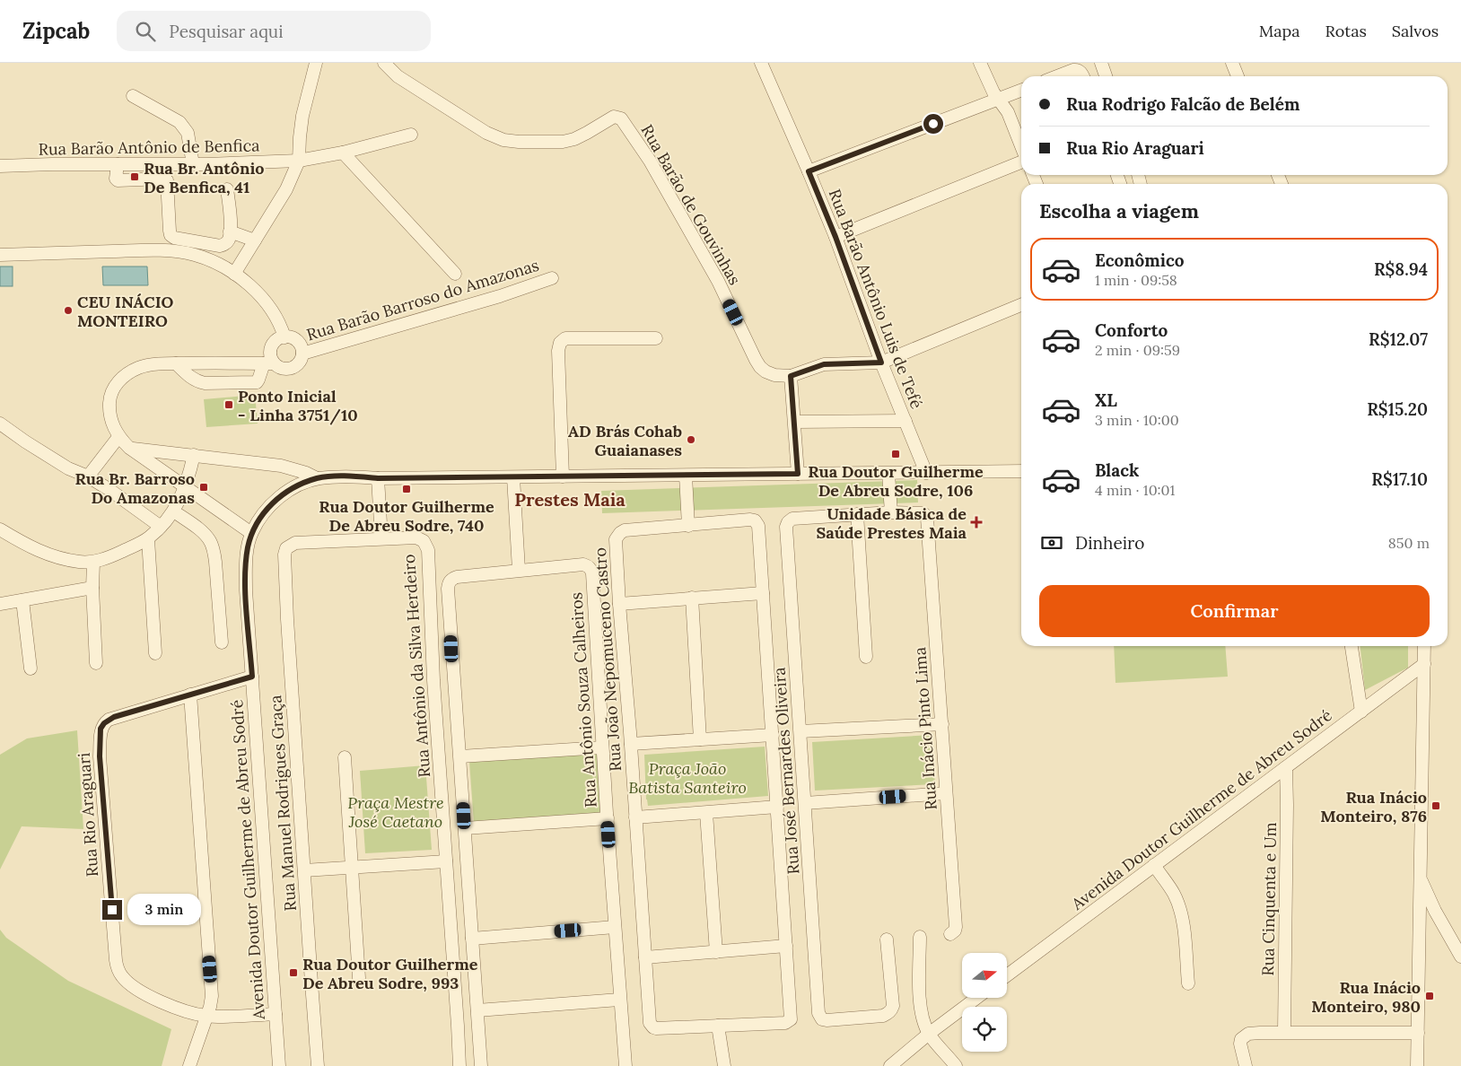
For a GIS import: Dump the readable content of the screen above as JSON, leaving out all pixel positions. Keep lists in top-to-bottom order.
{
  "streets": {
    "street": [
      "Rua Barão Antônio de Benfica",
      "Rua Barão de Gouvinhas",
      "Rua Barão Antônio Luis de Tefé",
      "Rua Barão Barroso do Amazonas",
      "Rua João Nepomuceno Castro",
      "Rua Antônio da Silva Herdeiro",
      "Rua Antônio Souza Calheiros",
      "Rua Inácio Pinto Lima",
      "Rua José Bernardes Oliveira",
      "Rua Manuel Rodrigues Graça",
      "Avenida Doutor Guilherme de Abreu Sodré",
      "Rua Rio Araguari",
      "Rua Cinquenta e Um"
    ]
  },
  "crossings": [
    ["Rua Barão Antônio Luis de Tefé", "Avenida Doutor Guilherme de Abreu Sodré"],
    ["Rua Antônio da Silva Herdeiro", "Rua Manuel Rodrigues Graça"],
    ["Avenida Doutor Guilherme de Abreu Sodré", "Rua Rio Araguari"],
    ["Avenida Doutor Guilherme de Abreu Sodré", "Rua Cinquenta e Um"]
  ],
  "districts": ["Prestes Maia"],
  "parks": ["Praça João Batista Santeiro", "Praça Mestre José Caetano"],
  "places": {
    "transit": [
      "Rua Br. Antônio De Benfica, 41",
      "Ponto Inicial - Linha 3751/10",
      "Rua Doutor Guilherme De Abreu Sodre, 106",
      "Rua Br. Barroso Do Amazonas",
      "Rua Doutor Guilherme De Abreu Sodre, 740",
      "Rua Inácio Monteiro, 876",
      "Rua Doutor Guilherme De Abreu Sodre, 993",
      "Rua Inácio Monteiro, 980"
    ],
    "other": ["CEU INÁCIO MONTEIRO", "AD Brás Cohab Guaianases"],
    "health": ["Unidade Básica de Saúde Prestes Maia"]
  },
  "north": "right",
  "page": {
    "header": "Zipcab",
    "search": "Pesquisar aqui",
    "nav": ["Mapa", "Rotas", "Salvos"],
    "banner": ["Rua Rodrigo Falcão de Belém", "Rua Rio Araguari"],
    "heading": "Escolha a viagem",
    "list": [
      {
        "name": "Econômico",
        "note": "1 min · 09:58",
        "value": "R$8.94"
      },
      {
        "name": "Conforto",
        "note": "2 min · 09:59",
        "value": "R$12.07"
      },
      {
        "name": "XL",
        "note": "3 min · 10:00",
        "value": "R$15.20"
      },
      {
        "name": "Black",
        "note": "4 min · 10:01",
        "value": "R$17.10"
      }
    ],
    "pay": ["Dinheiro", "850 m"],
    "buttons": "Confirmar",
    "bubble": "3 min"
  }
}
